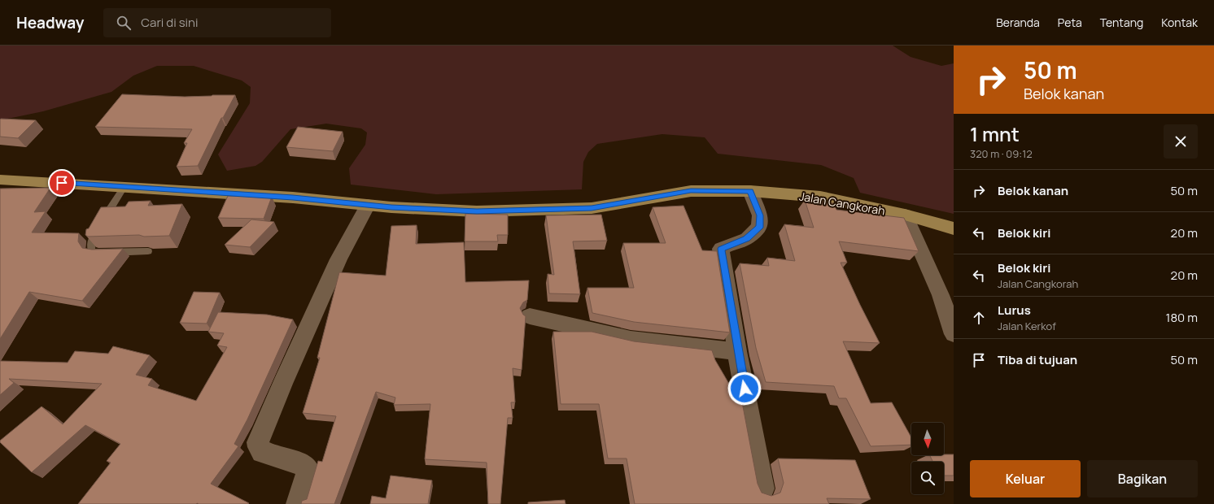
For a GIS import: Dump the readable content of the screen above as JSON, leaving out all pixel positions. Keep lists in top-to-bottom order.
{
  "streets": {
    "main road": ["Jalan Cangkorah"]
  },
  "north": "bottom",
  "page": {
    "header": "Headway",
    "search": "Cari di sini",
    "nav": [
      "Beranda",
      "Peta",
      "Tentang",
      "Kontak"
    ],
    "turn": ["50 m", "Belok kanan"],
    "heading": ["1 mnt", "320 m · 09:12"],
    "list": [
      {
        "name": "Belok kanan",
        "value": "50 m"
      },
      {
        "name": "Belok kiri",
        "value": "20 m"
      },
      {
        "name": "Belok kiri",
        "note": "Jalan Cangkorah",
        "value": "20 m"
      },
      {
        "name": "Lurus",
        "note": "Jalan Kerkof",
        "value": "180 m"
      },
      {
        "name": "Tiba di tujuan",
        "value": "50 m"
      }
    ],
    "buttons": ["Keluar", "Bagikan"]
  }
}
